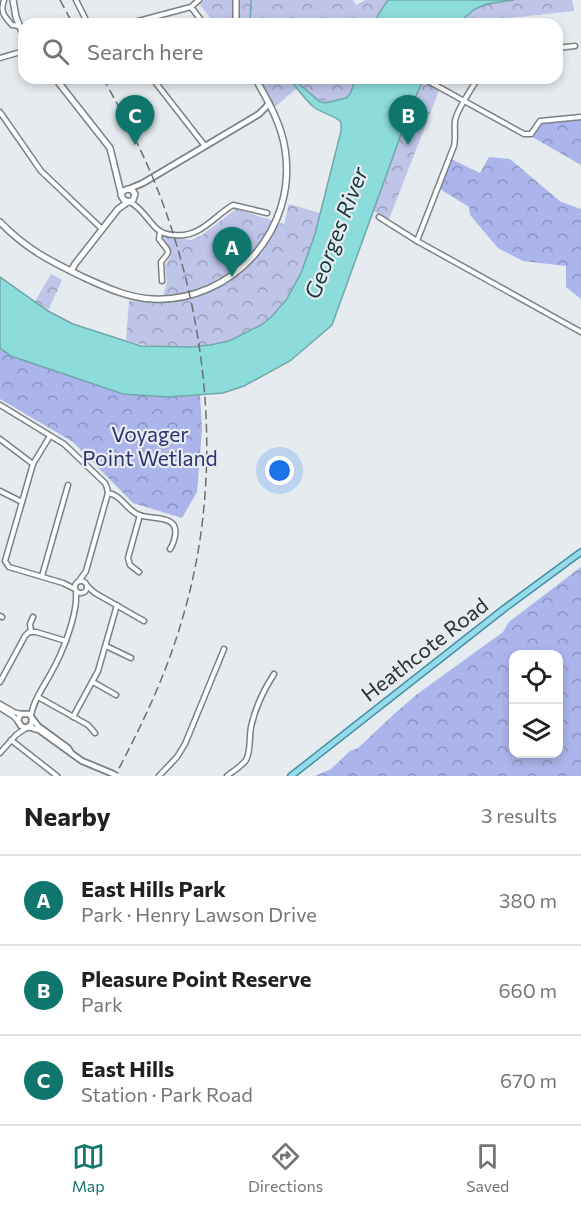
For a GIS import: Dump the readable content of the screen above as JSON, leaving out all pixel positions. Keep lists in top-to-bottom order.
{
  "streets": {
    "main road": ["Heathcote Road"]
  },
  "water": ["Georges River"],
  "parks": ["Voyager Point Wetland"],
  "page": {
    "search": "Search here",
    "pins": ["B", "C", "A"],
    "heading": ["Nearby", "3 results"],
    "list": [
      {
        "mark": "A",
        "name": "East Hills Park",
        "note": "Park · Henry Lawson Drive",
        "value": "380 m"
      },
      {
        "mark": "B",
        "name": "Pleasure Point Reserve",
        "note": "Park",
        "value": "660 m"
      },
      {
        "mark": "C",
        "name": "East Hills",
        "note": "Station · Park Road",
        "value": "670 m"
      }
    ],
    "nav": ["Map", "Directions", "Saved"]
  }
}
